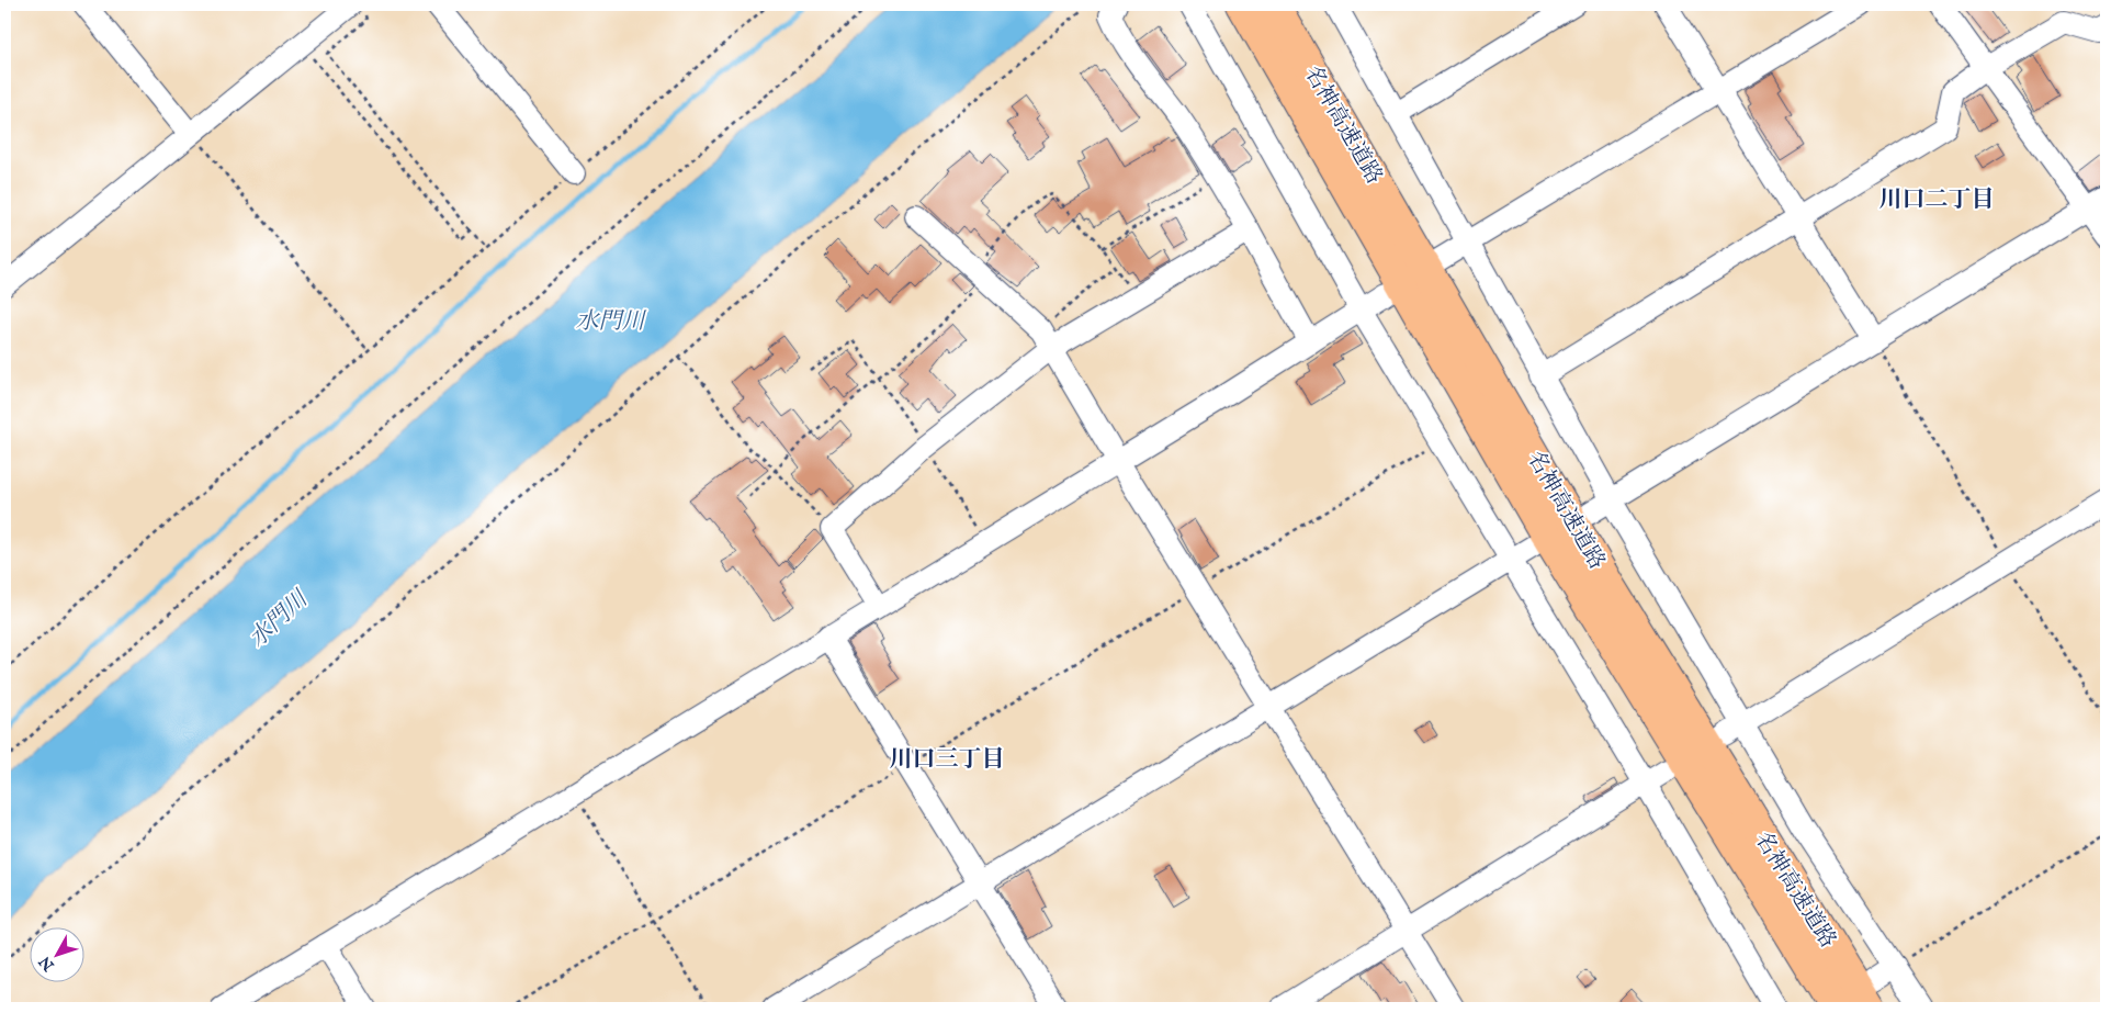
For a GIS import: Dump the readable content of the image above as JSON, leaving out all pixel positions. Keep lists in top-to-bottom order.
{
  "streets": {
    "highway": ["名神高速道路"]
  },
  "districts": ["川口二丁目", "川口三丁目"],
  "water": ["水門川"],
  "north": "bottom left"
}
